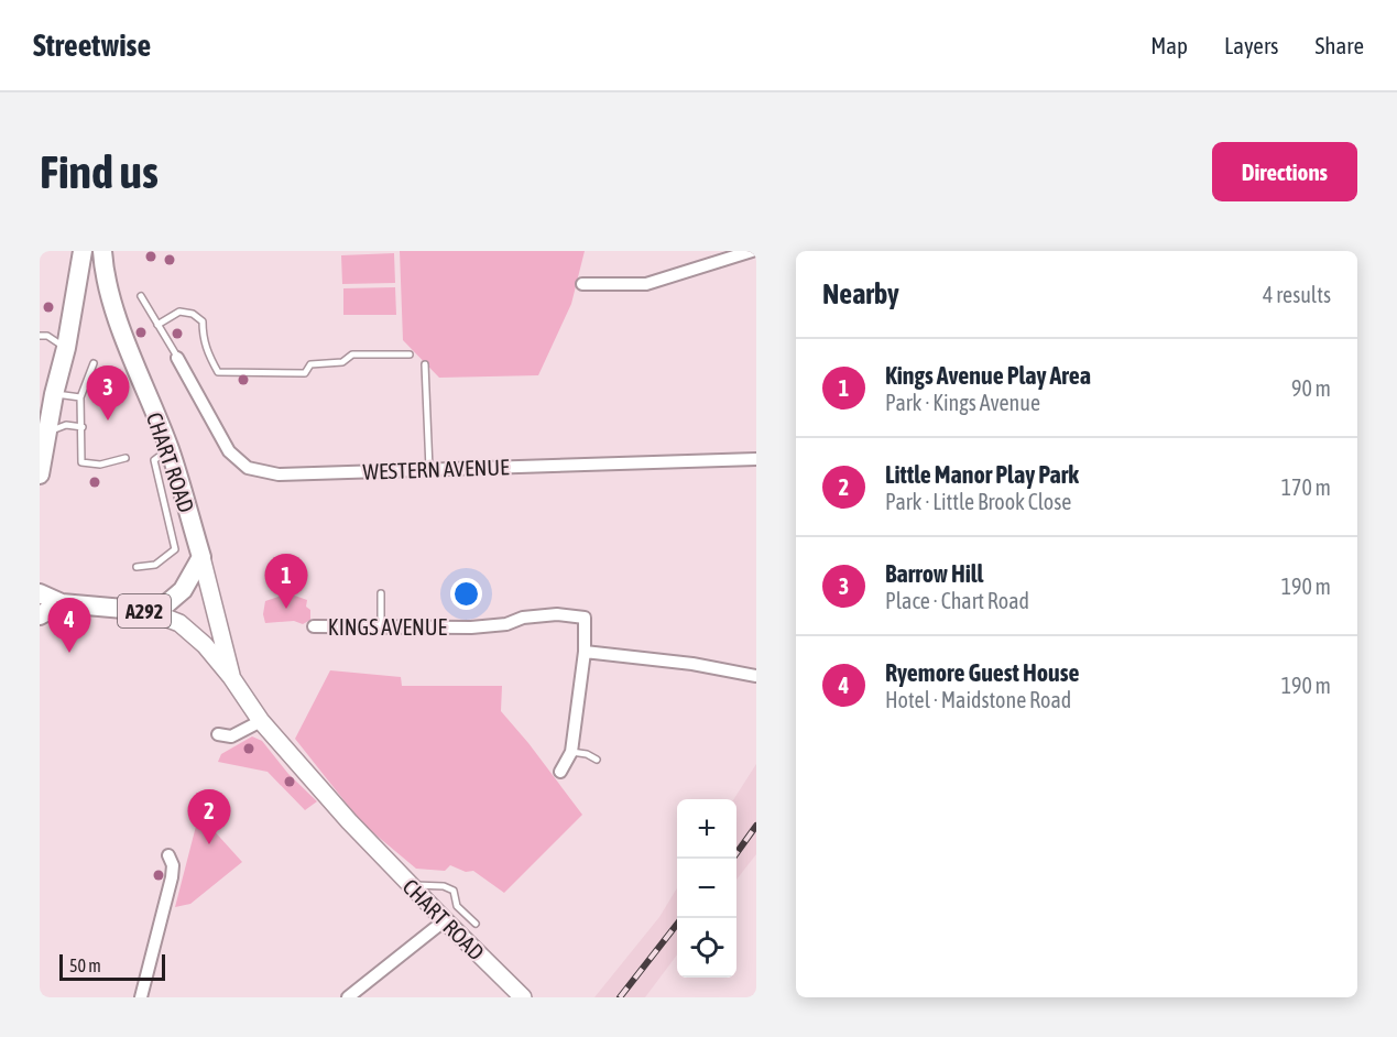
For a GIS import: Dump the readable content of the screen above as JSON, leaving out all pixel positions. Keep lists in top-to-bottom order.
{
  "streets": {
    "main road": ["CHART ROAD", "A292"],
    "street": ["WESTERN AVENUE", "KINGS AVENUE"]
  },
  "crossings": [
    ["CHART ROAD", "A292"]
  ],
  "scale_bar": "50 m",
  "page": {
    "header": "Streetwise",
    "nav": ["Map", "Layers", "Share"],
    "buttons": "Directions",
    "title": "Find us",
    "heading": ["Nearby", "4 results"],
    "list": [
      {
        "mark": "1",
        "name": "Kings Avenue Play Area",
        "note": "Park · Kings Avenue",
        "value": "90 m"
      },
      {
        "mark": "2",
        "name": "Little Manor Play Park",
        "note": "Park · Little Brook Close",
        "value": "170 m"
      },
      {
        "mark": "3",
        "name": "Barrow Hill",
        "note": "Place · Chart Road",
        "value": "190 m"
      },
      {
        "mark": "4",
        "name": "Ryemore Guest House",
        "note": "Hotel · Maidstone Road",
        "value": "190 m"
      }
    ],
    "pins": [
      "3",
      "1",
      "4",
      "2"
    ],
    "map_buttons": ["+", "−"],
    "scale": "50 m"
  }
}
